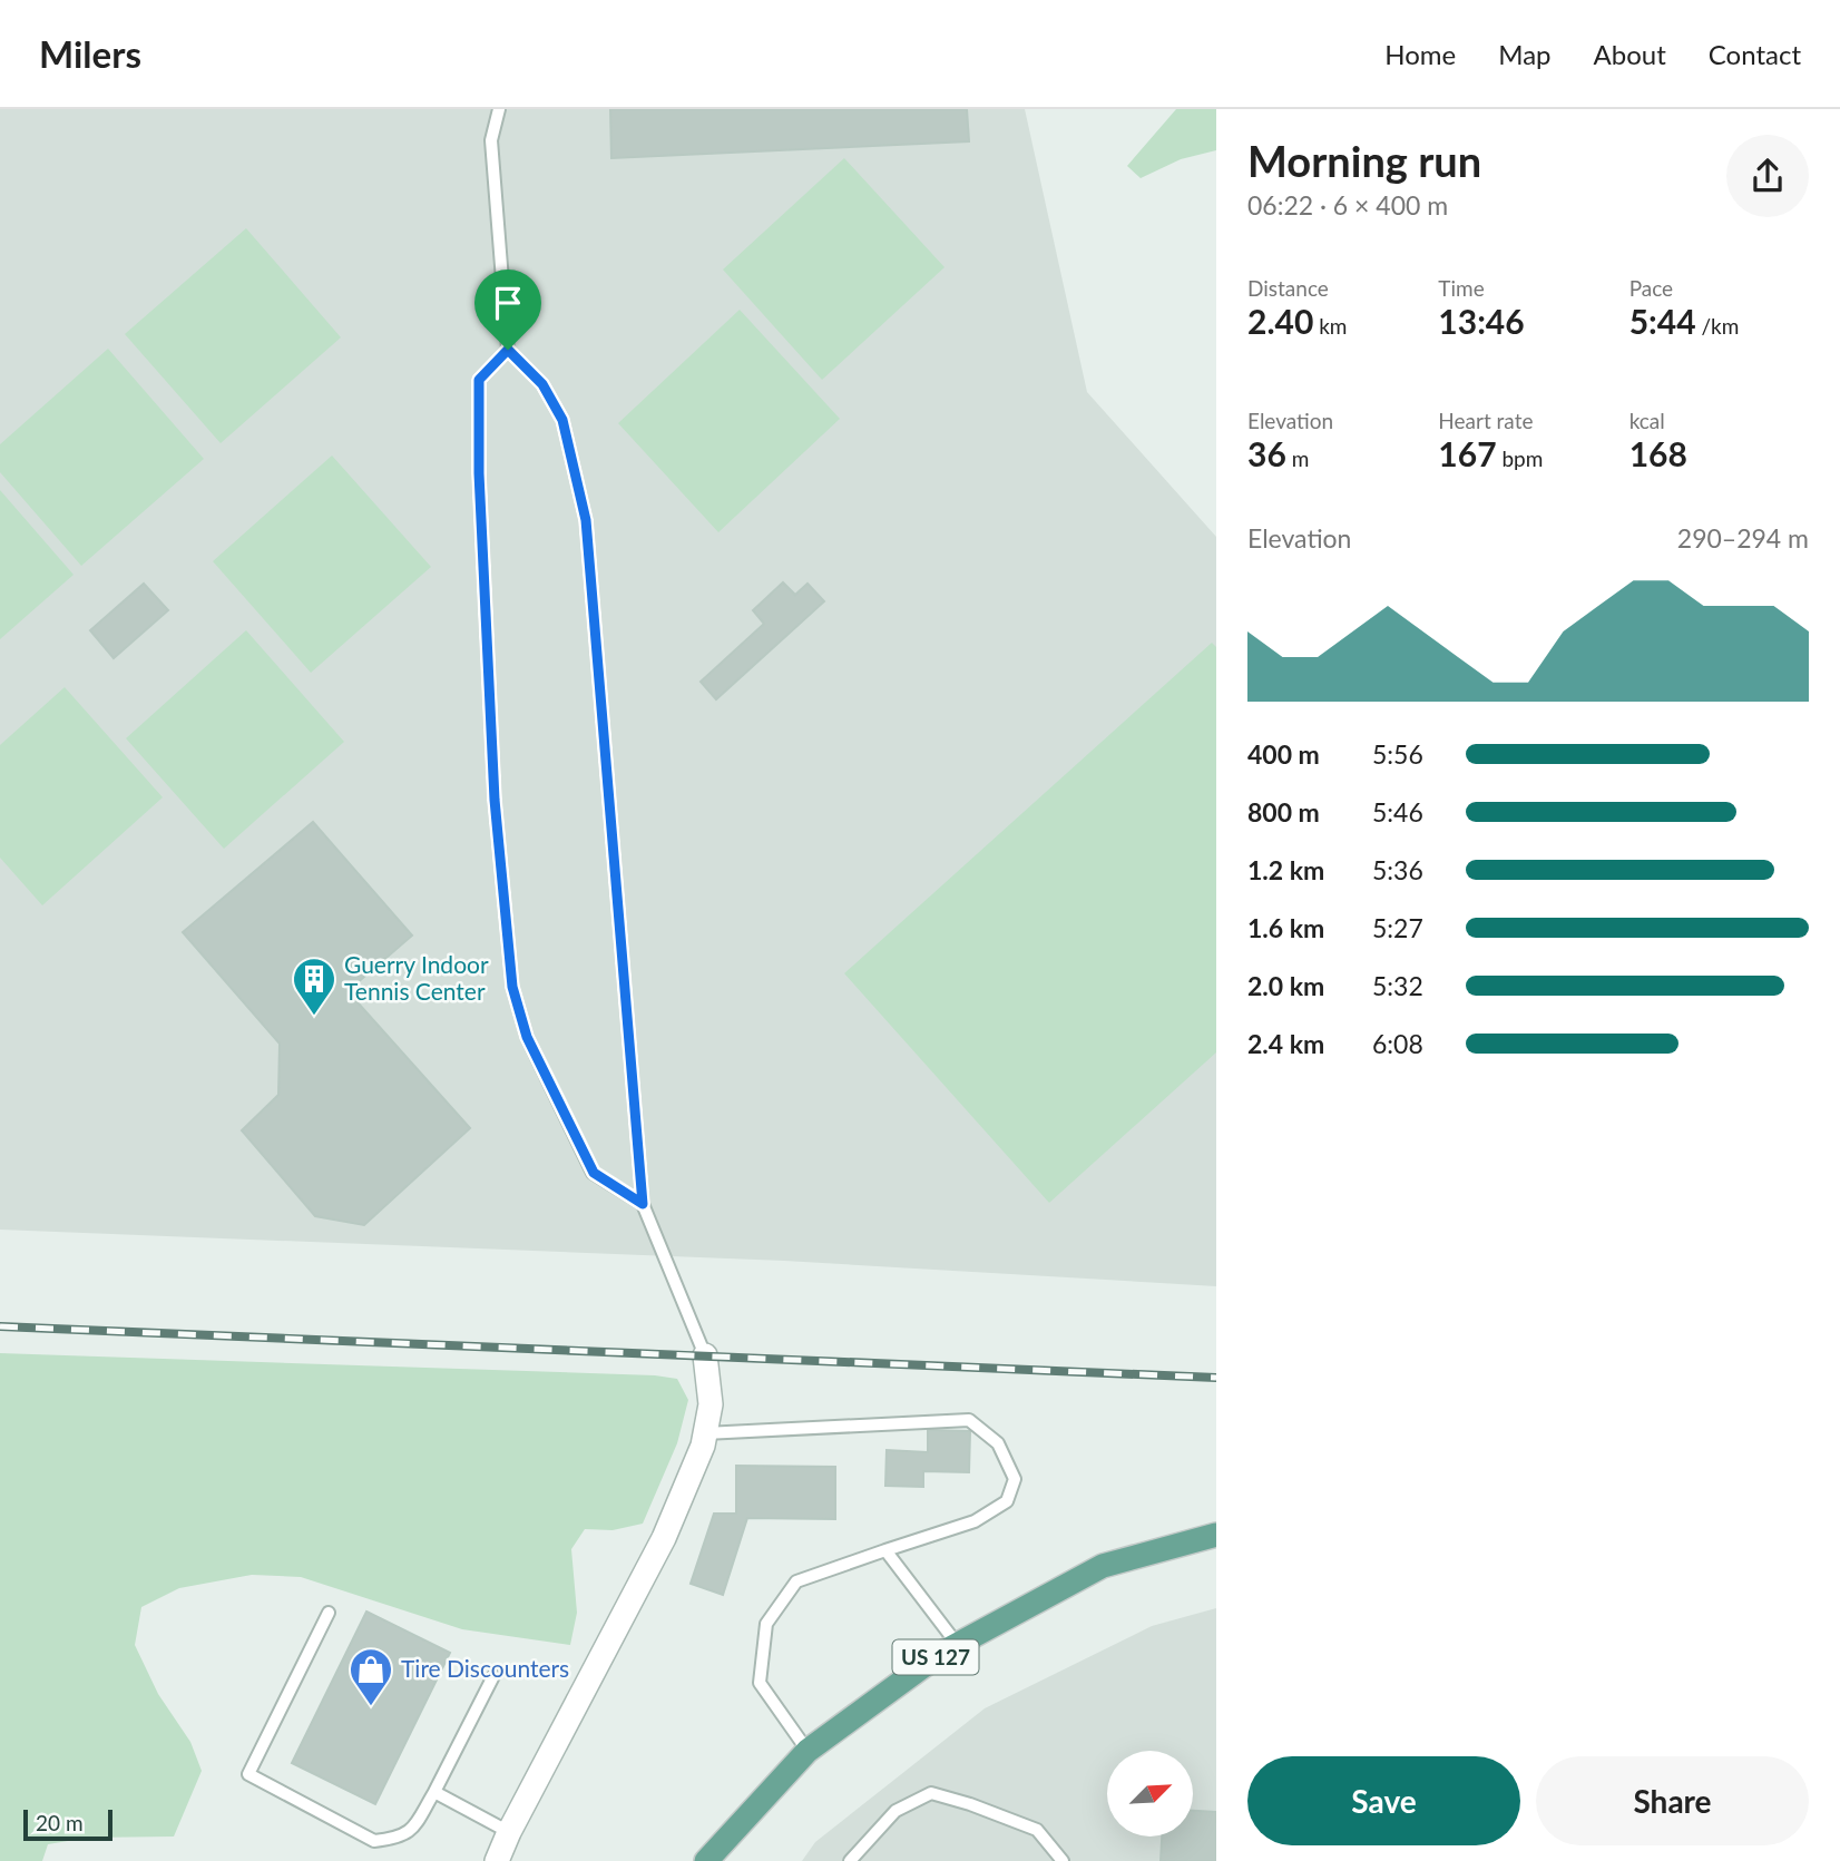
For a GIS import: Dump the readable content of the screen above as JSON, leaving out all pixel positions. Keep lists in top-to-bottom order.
{
  "streets": {
    "main road": ["US 127"]
  },
  "places": {
    "building": ["Guerry Indoor Tennis Center"],
    "shop": ["Tire Discounters"]
  },
  "scale_bar": "20 m",
  "north": "top right",
  "page": {
    "header": "Milers",
    "nav": [
      "Home",
      "Map",
      "About",
      "Contact"
    ],
    "heading": ["Morning run", "06:22 · 6 × 400 m"],
    "stats": [
      ["Distance", "2.40 km"],
      ["Time", "13:46"],
      ["Pace", "5:44 /km"],
      ["Elevation", "36 m"],
      ["Heart rate", "167 bpm"],
      ["kcal", "168"]
    ],
    "chart": ["Elevation", "290–294 m"],
    "list": [
      {
        "name": "400 m",
        "note": "5:56"
      },
      {
        "name": "800 m",
        "note": "5:46"
      },
      {
        "name": "1.2 km",
        "note": "5:36"
      },
      {
        "name": "1.6 km",
        "note": "5:27"
      },
      {
        "name": "2.0 km",
        "note": "5:32"
      },
      {
        "name": "2.4 km",
        "note": "6:08"
      }
    ],
    "buttons": ["Save", "Share"],
    "scale": "20 m"
  }
}
